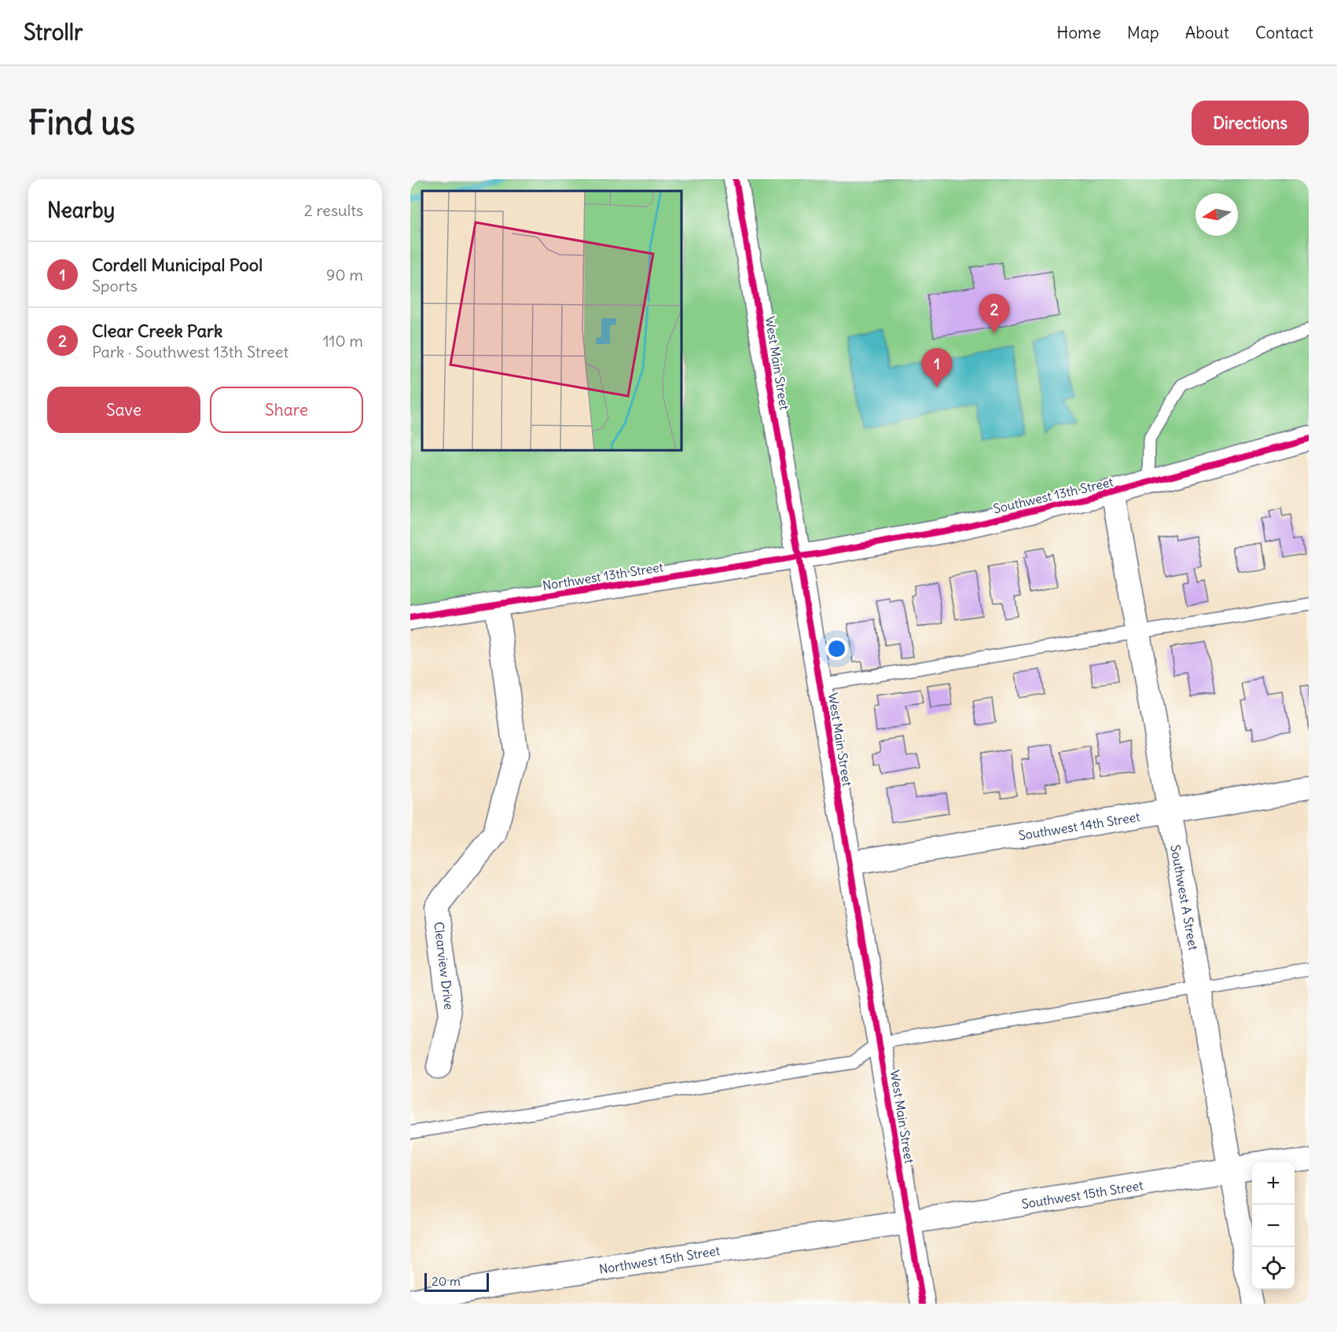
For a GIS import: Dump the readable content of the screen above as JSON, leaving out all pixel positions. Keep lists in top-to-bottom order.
{
  "streets": {
    "street": [
      "West Main Street",
      "Southwest 13th Street",
      "Northwest 13th Street",
      "Southwest 14th Street",
      "Southwest A Street",
      "Clearview Drive",
      "Southwest 15th Street",
      "Northwest 15th Street"
    ]
  },
  "crossings": [
    ["West Main Street", "Southwest 13th Street"],
    ["West Main Street", "Northwest 13th Street"],
    ["West Main Street", "Southwest 14th Street"],
    ["West Main Street", "Southwest 15th Street"],
    ["West Main Street", "Northwest 15th Street"],
    ["Southwest 13th Street", "Northwest 13th Street"],
    ["Southwest 13th Street", "Southwest A Street"],
    ["Northwest 13th Street", "Clearview Drive"],
    ["Southwest 14th Street", "Southwest A Street"],
    ["Southwest A Street", "Southwest 15th Street"],
    ["Southwest 15th Street", "Northwest 15th Street"]
  ],
  "scale_bar": "20 m",
  "north": "left",
  "page": {
    "header": "Strollr",
    "nav": [
      "Home",
      "Map",
      "About",
      "Contact"
    ],
    "buttons": [
      "Directions",
      ["Save", "Share"]
    ],
    "title": "Find us",
    "heading": ["Nearby", "2 results"],
    "list": [
      {
        "mark": "1",
        "name": "Cordell Municipal Pool",
        "note": "Sports",
        "value": "90 m"
      },
      {
        "mark": "2",
        "name": "Clear Creek Park",
        "note": "Park · Southwest 13th Street",
        "value": "110 m"
      }
    ],
    "pins": ["2", "1"],
    "map_buttons": ["+", "−"],
    "scale": "20 m"
  }
}
